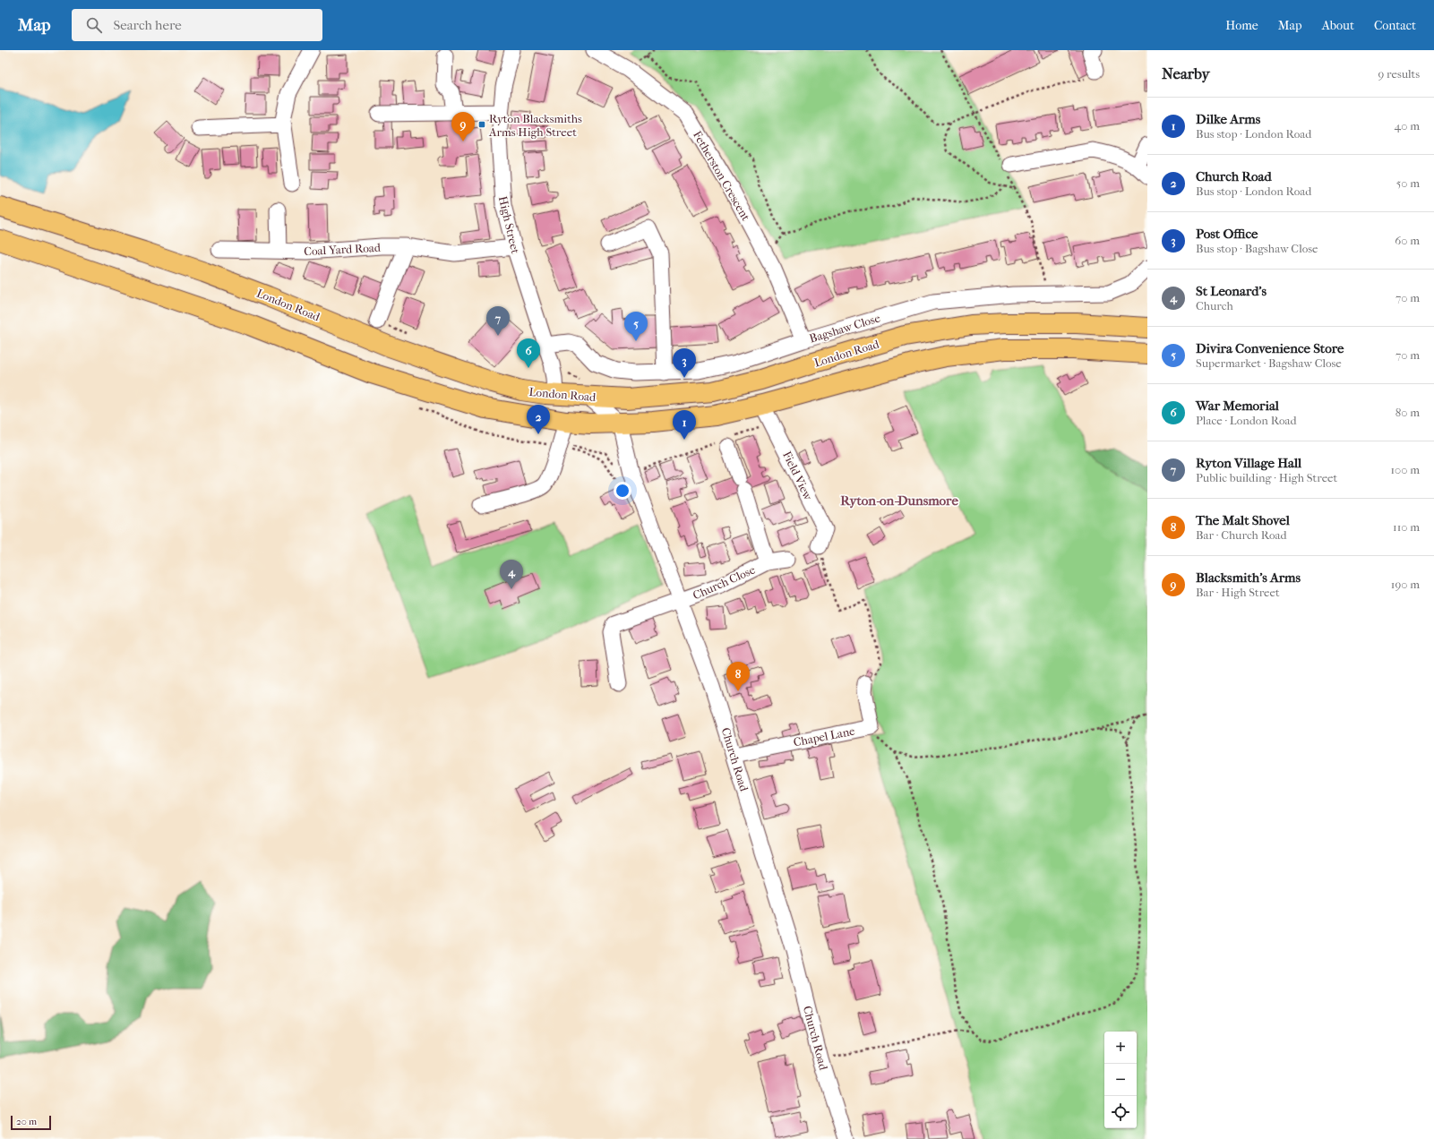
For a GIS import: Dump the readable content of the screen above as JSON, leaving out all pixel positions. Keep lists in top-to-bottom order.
{
  "streets": {
    "highway": ["London Road"],
    "street": [
      "Fetherston Crescent",
      "High Street",
      "Coal Yard Road",
      "Bagshaw Close",
      "Field View",
      "Church Close",
      "Chapel Lane",
      "Church Road"
    ]
  },
  "crossings": [
    ["Fetherston Crescent", "Bagshaw Close"],
    ["High Street", "Coal Yard Road"],
    ["High Street", "London Road"],
    ["High Street", "Bagshaw Close"],
    ["Church Close", "Church Road"],
    ["Chapel Lane", "Church Road"]
  ],
  "districts": ["Ryton-on-Dunsmore"],
  "places": {
    "transit": ["Ryton Blacksmiths Arms High Street"]
  },
  "scale_bar": "20 m",
  "page": {
    "header": "Map",
    "search": "Search here",
    "nav": [
      "Home",
      "Map",
      "About",
      "Contact"
    ],
    "heading": ["Nearby", "9 results"],
    "list": [
      {
        "mark": "1",
        "name": "Dilke Arms",
        "note": "Bus stop · London Road",
        "value": "40 m"
      },
      {
        "mark": "2",
        "name": "Church Road",
        "note": "Bus stop · London Road",
        "value": "50 m"
      },
      {
        "mark": "3",
        "name": "Post Office",
        "note": "Bus stop · Bagshaw Close",
        "value": "60 m"
      },
      {
        "mark": "4",
        "name": "St Leonard's",
        "note": "Church",
        "value": "70 m"
      },
      {
        "mark": "5",
        "name": "Divira Convenience Store",
        "note": "Supermarket · Bagshaw Close",
        "value": "70 m"
      },
      {
        "mark": "6",
        "name": "War Memorial",
        "note": "Place · London Road",
        "value": "80 m"
      },
      {
        "mark": "7",
        "name": "Ryton Village Hall",
        "note": "Public building · High Street",
        "value": "100 m"
      },
      {
        "mark": "8",
        "name": "The Malt Shovel",
        "note": "Bar · Church Road",
        "value": "110 m"
      },
      {
        "mark": "9",
        "name": "Blacksmith's Arms",
        "note": "Bar · High Street",
        "value": "190 m"
      }
    ],
    "pins": [
      "9",
      "7",
      "5",
      "6",
      "3",
      "2",
      "1",
      "4",
      "8"
    ],
    "map_buttons": ["+", "−"],
    "scale": "20 m"
  }
}
